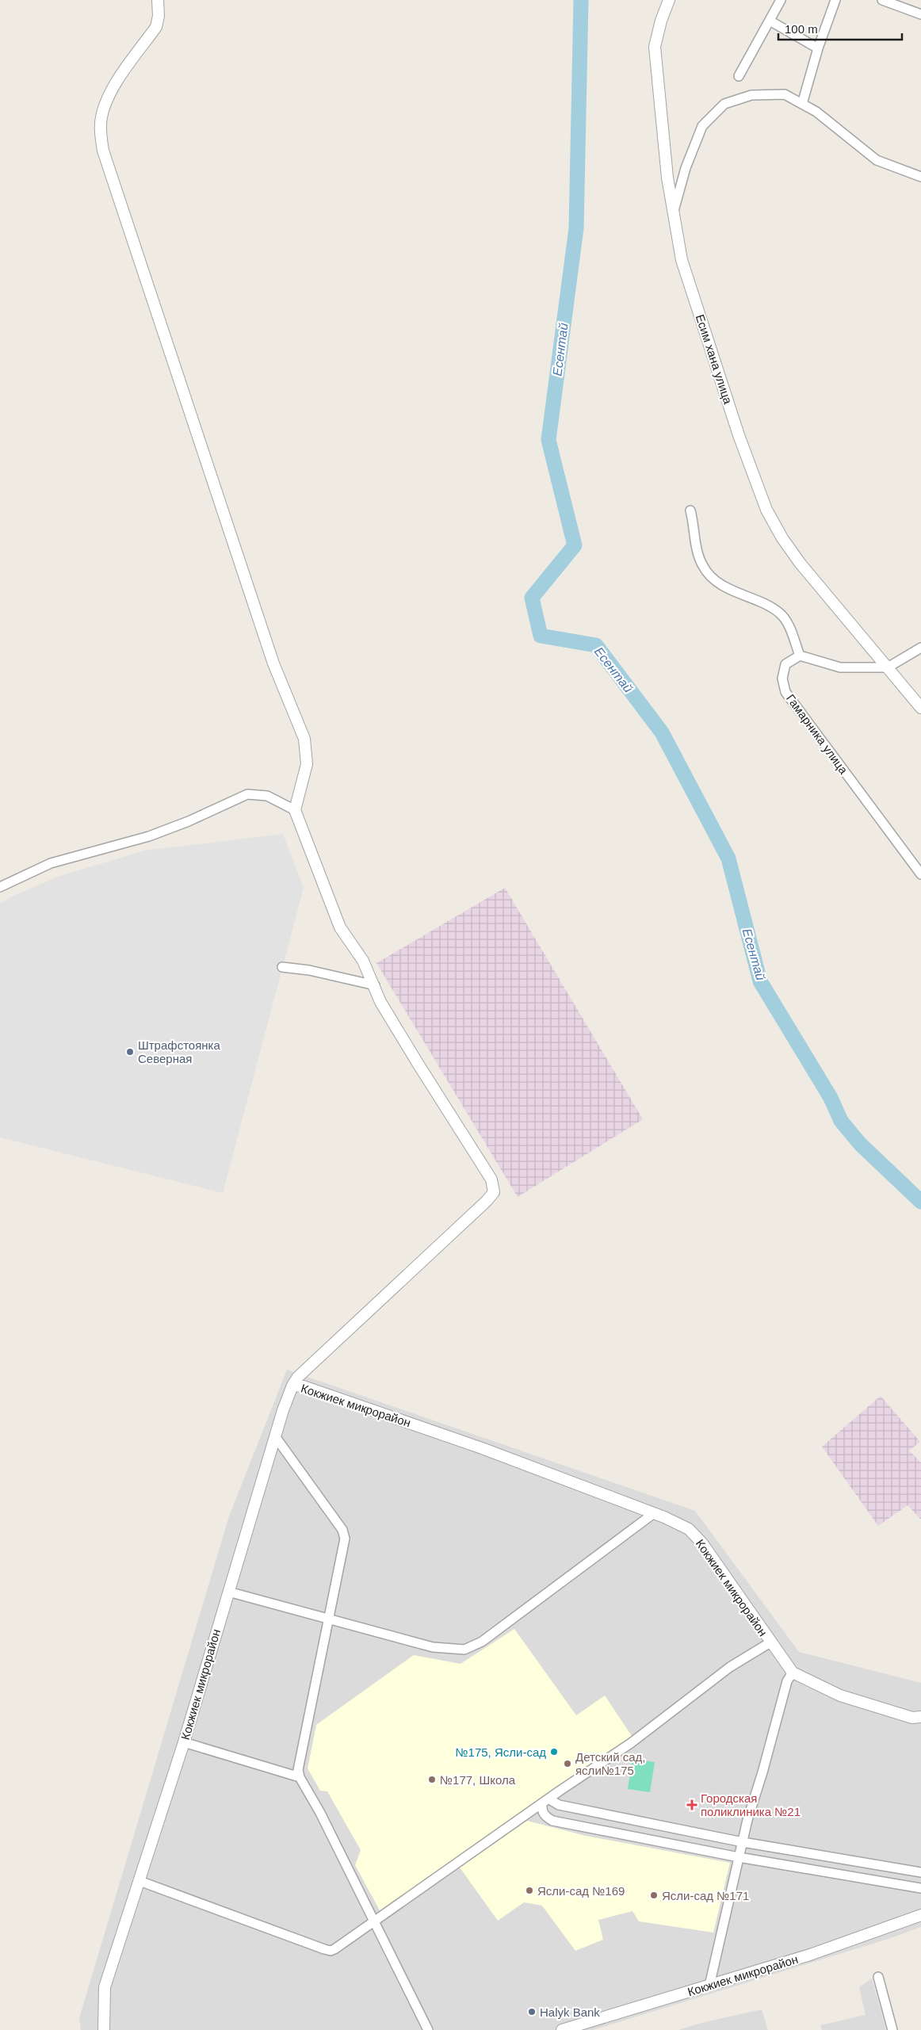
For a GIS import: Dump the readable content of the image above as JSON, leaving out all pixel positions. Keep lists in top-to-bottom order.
{
  "streets": {
    "street": ["Есим хана улица", "Гамарника улица", "Кокжиек микрорайон"]
  },
  "water": ["Есентай"],
  "places": {
    "other": [
      "Штрафстоянка Северная",
      "№175, Ясли-сад",
      "Детский сад, ясли№175",
      "№177, Школа",
      "Ясли-сад №169",
      "Ясли-сад №171",
      "Halyk Bank"
    ],
    "health": ["Городская поликлиника №21"]
  },
  "scale_bar": "100 m"
}
